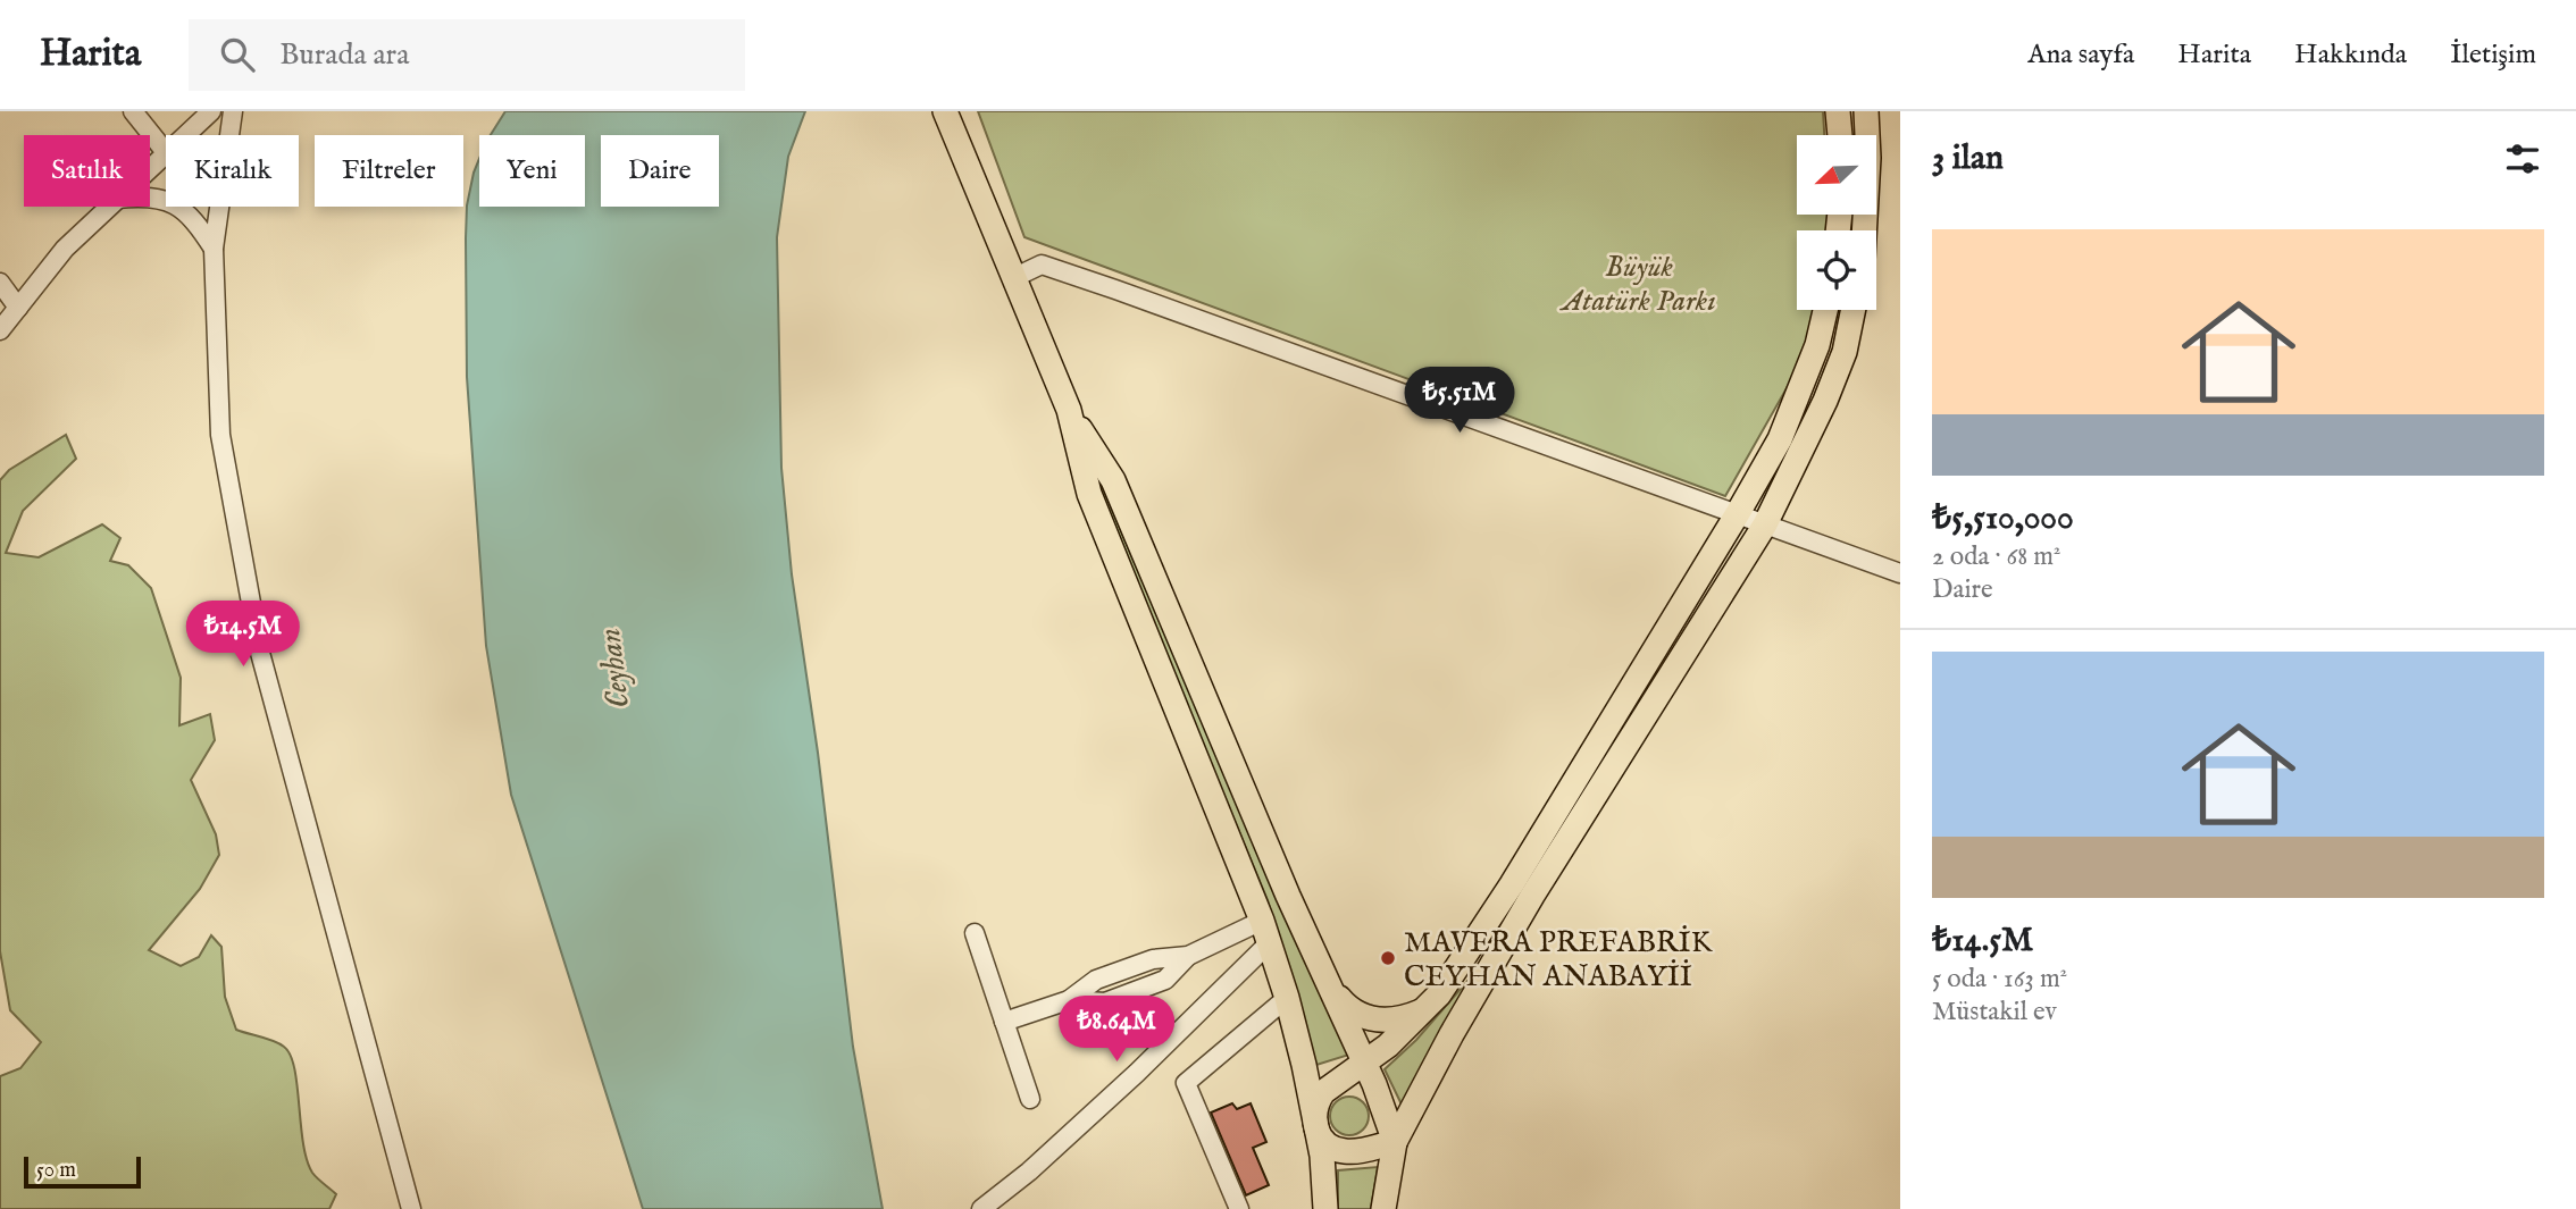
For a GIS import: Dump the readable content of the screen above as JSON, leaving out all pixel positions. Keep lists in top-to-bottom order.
{
  "water": ["Ceyhan"],
  "parks": ["Büyük Atatürk Parkı"],
  "places": ["MAVERA PREFABRİK CEYHAN ANABAYİİ"],
  "scale_bar": "50 m",
  "north": "bottom left",
  "page": {
    "header": "Harita",
    "search": "Burada ara",
    "nav": [
      "Ana sayfa",
      "Harita",
      "Hakkında",
      "İletişim"
    ],
    "heading": "3 ilan",
    "chip": [
      "Satılık",
      "Kiralık",
      "Filtreler",
      "Yeni",
      "Daire"
    ],
    "list": [
      {
        "name": "₺5,510,000",
        "note": "2 oda · 68 m² · Daire"
      },
      {
        "name": "₺14.5M",
        "note": "5 oda · 163 m² · Müstakil ev"
      }
    ],
    "price": ["₺5.51M", "₺14.5M", "₺8.64M"],
    "scale": "50 m"
  }
}
